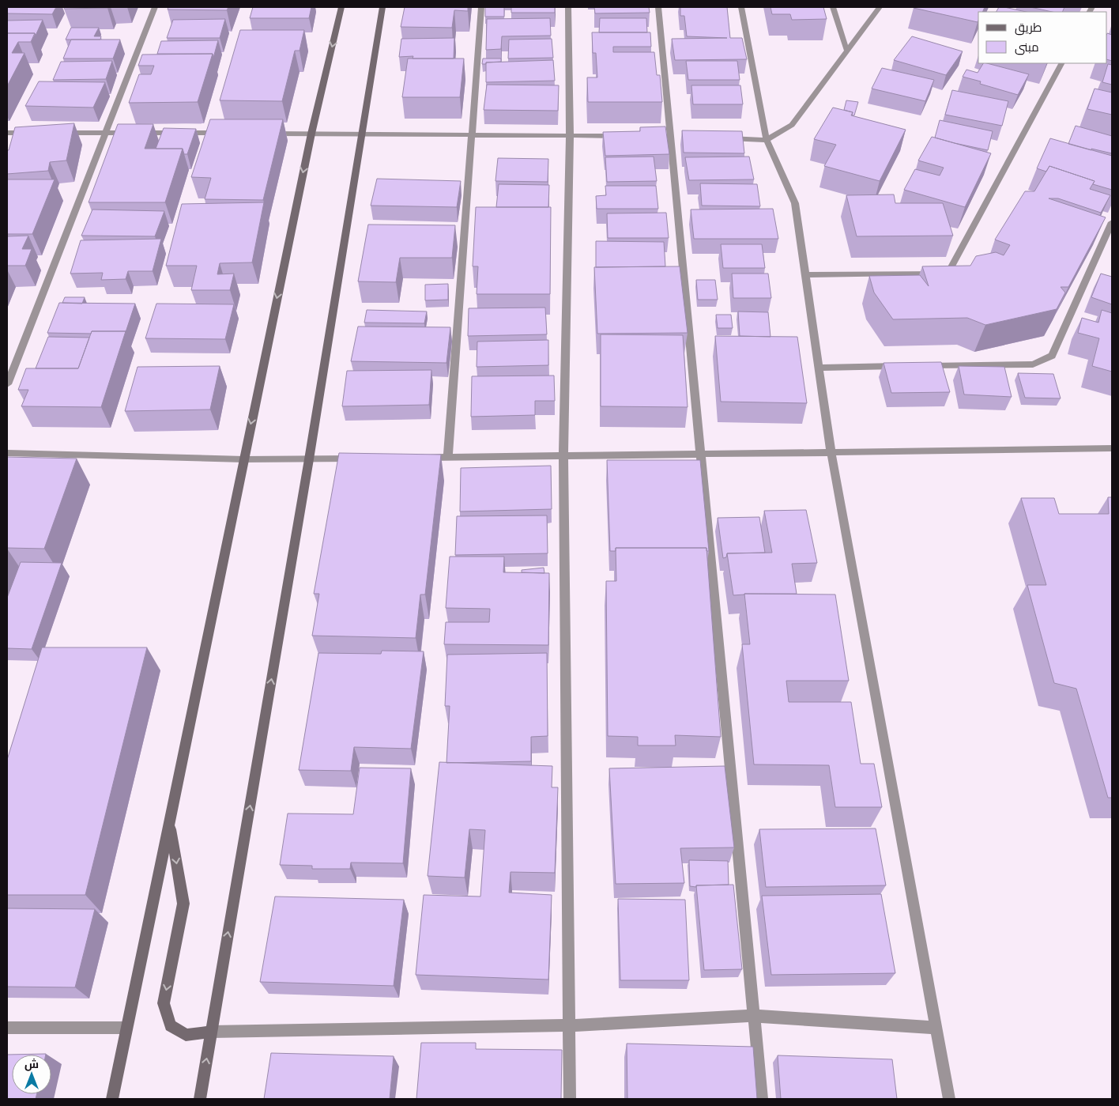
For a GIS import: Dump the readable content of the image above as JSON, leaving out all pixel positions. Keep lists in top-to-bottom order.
{
  "legend": ["طريق", "مبنى"],
  "north": "top"
}
